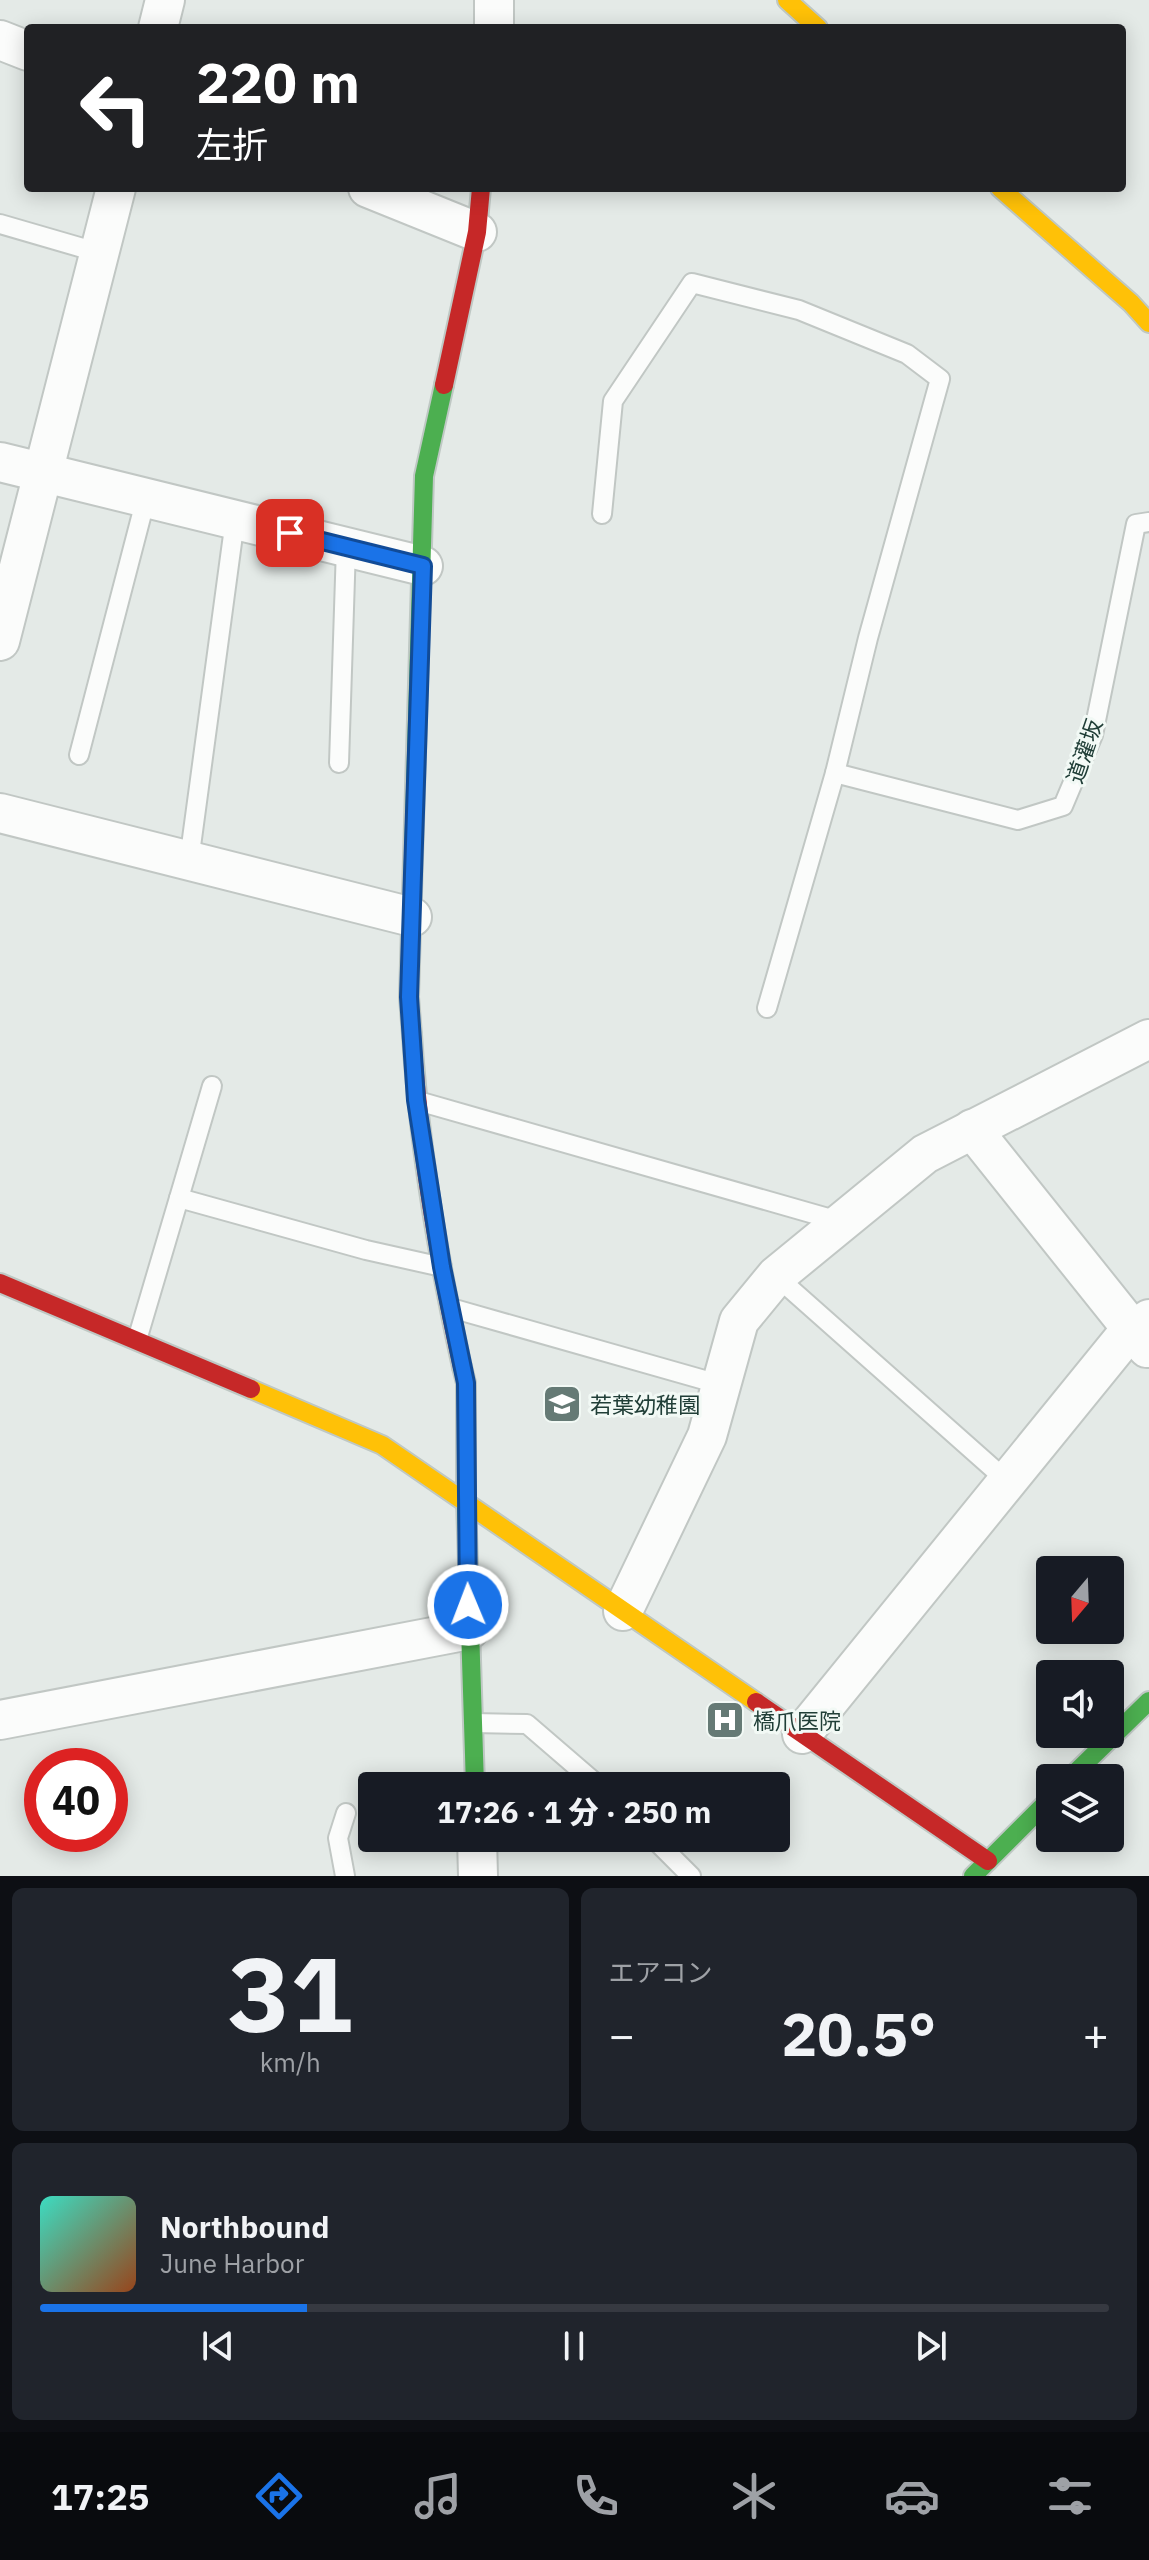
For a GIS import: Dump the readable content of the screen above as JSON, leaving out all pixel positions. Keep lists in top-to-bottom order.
{
  "streets": {
    "lane": ["道灌坂"]
  },
  "places": {
    "school or university": ["若葉幼稚園"],
    "hospital": ["橋爪医院"]
  },
  "north": "bottom",
  "page": {
    "turn": ["220 m", "左折"],
    "limit": "40",
    "trip": "17:26 · 1 分 · 250 m",
    "tile": [
      ["31", "km/h"],
      "エアコン"
    ],
    "heat": ["−", "20.5°", "+"],
    "song": ["Northbound", "June Harbor"],
    "tabs": "17:25"
  }
}
